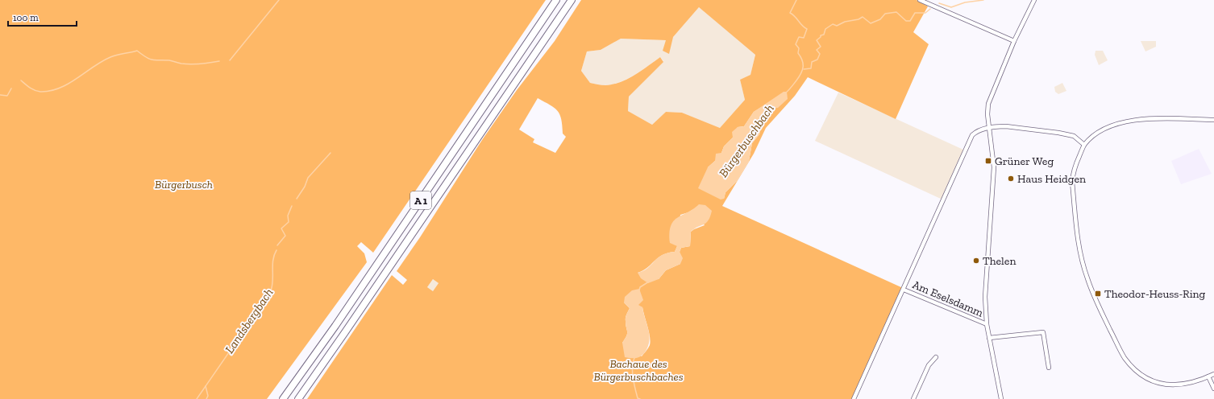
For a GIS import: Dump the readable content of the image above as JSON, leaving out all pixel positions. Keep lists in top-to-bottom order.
{
  "streets": {
    "highway": ["A 1"],
    "street": ["Am Eselsdamm"]
  },
  "water": ["Bürgerbuschbach", "Landsbergbach"],
  "parks": ["Bürgerbusch", "Bachaue des Bürgerbuschbaches"],
  "places": {
    "transit": ["Grüner Weg", "Theodor-Heuss-Ring"],
    "other": ["Haus Heidgen", "Thelen"]
  },
  "scale_bar": "100 m"
}
